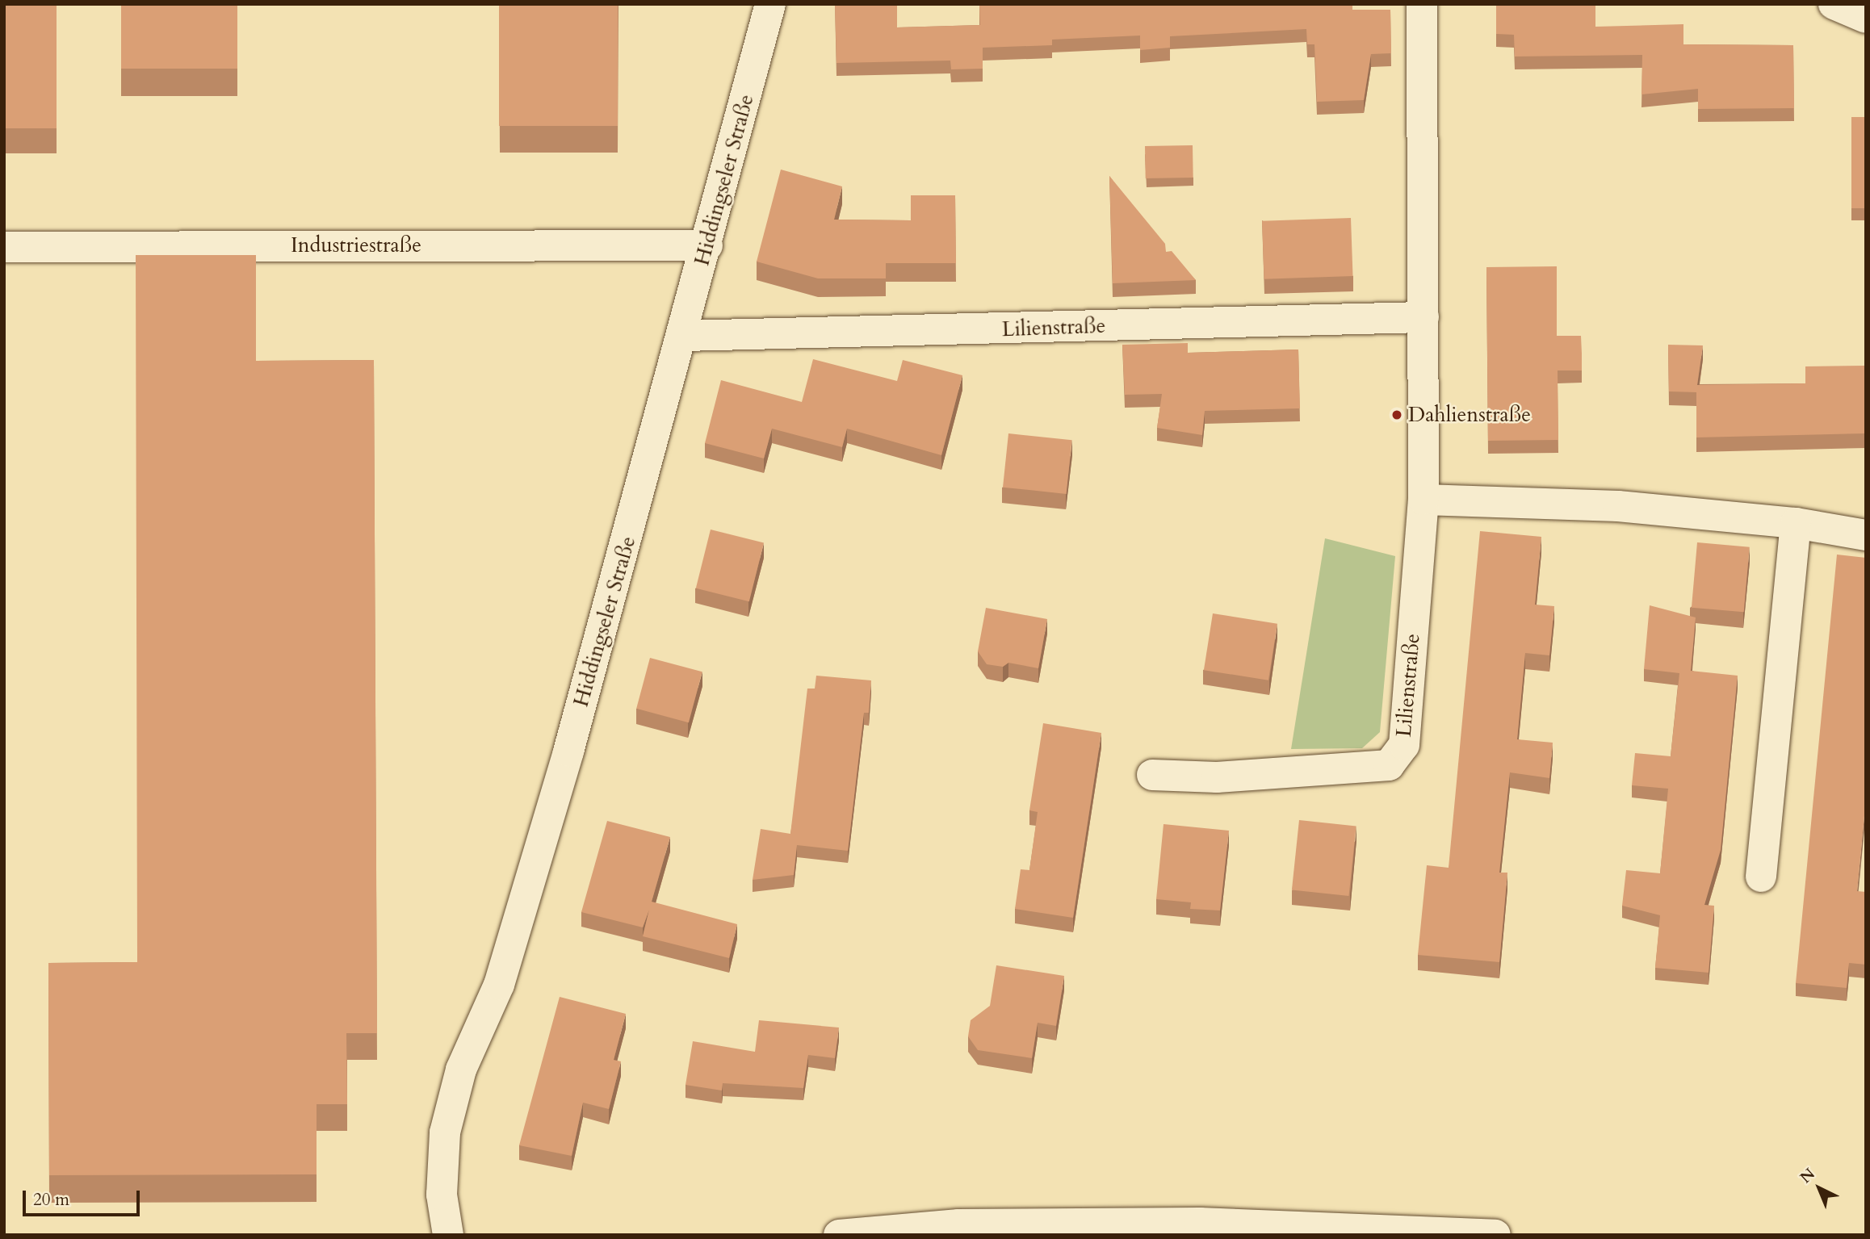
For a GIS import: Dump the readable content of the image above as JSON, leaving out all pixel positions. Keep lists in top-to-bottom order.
{
  "streets": {
    "street": ["Hiddingseler Straße", "Industriestraße", "Lilienstraße"]
  },
  "crossings": [
    ["Hiddingseler Straße", "Industriestraße"],
    ["Hiddingseler Straße", "Lilienstraße"]
  ],
  "places": ["Dahlienstraße"],
  "scale_bar": "20 m",
  "north": "top left"
}
